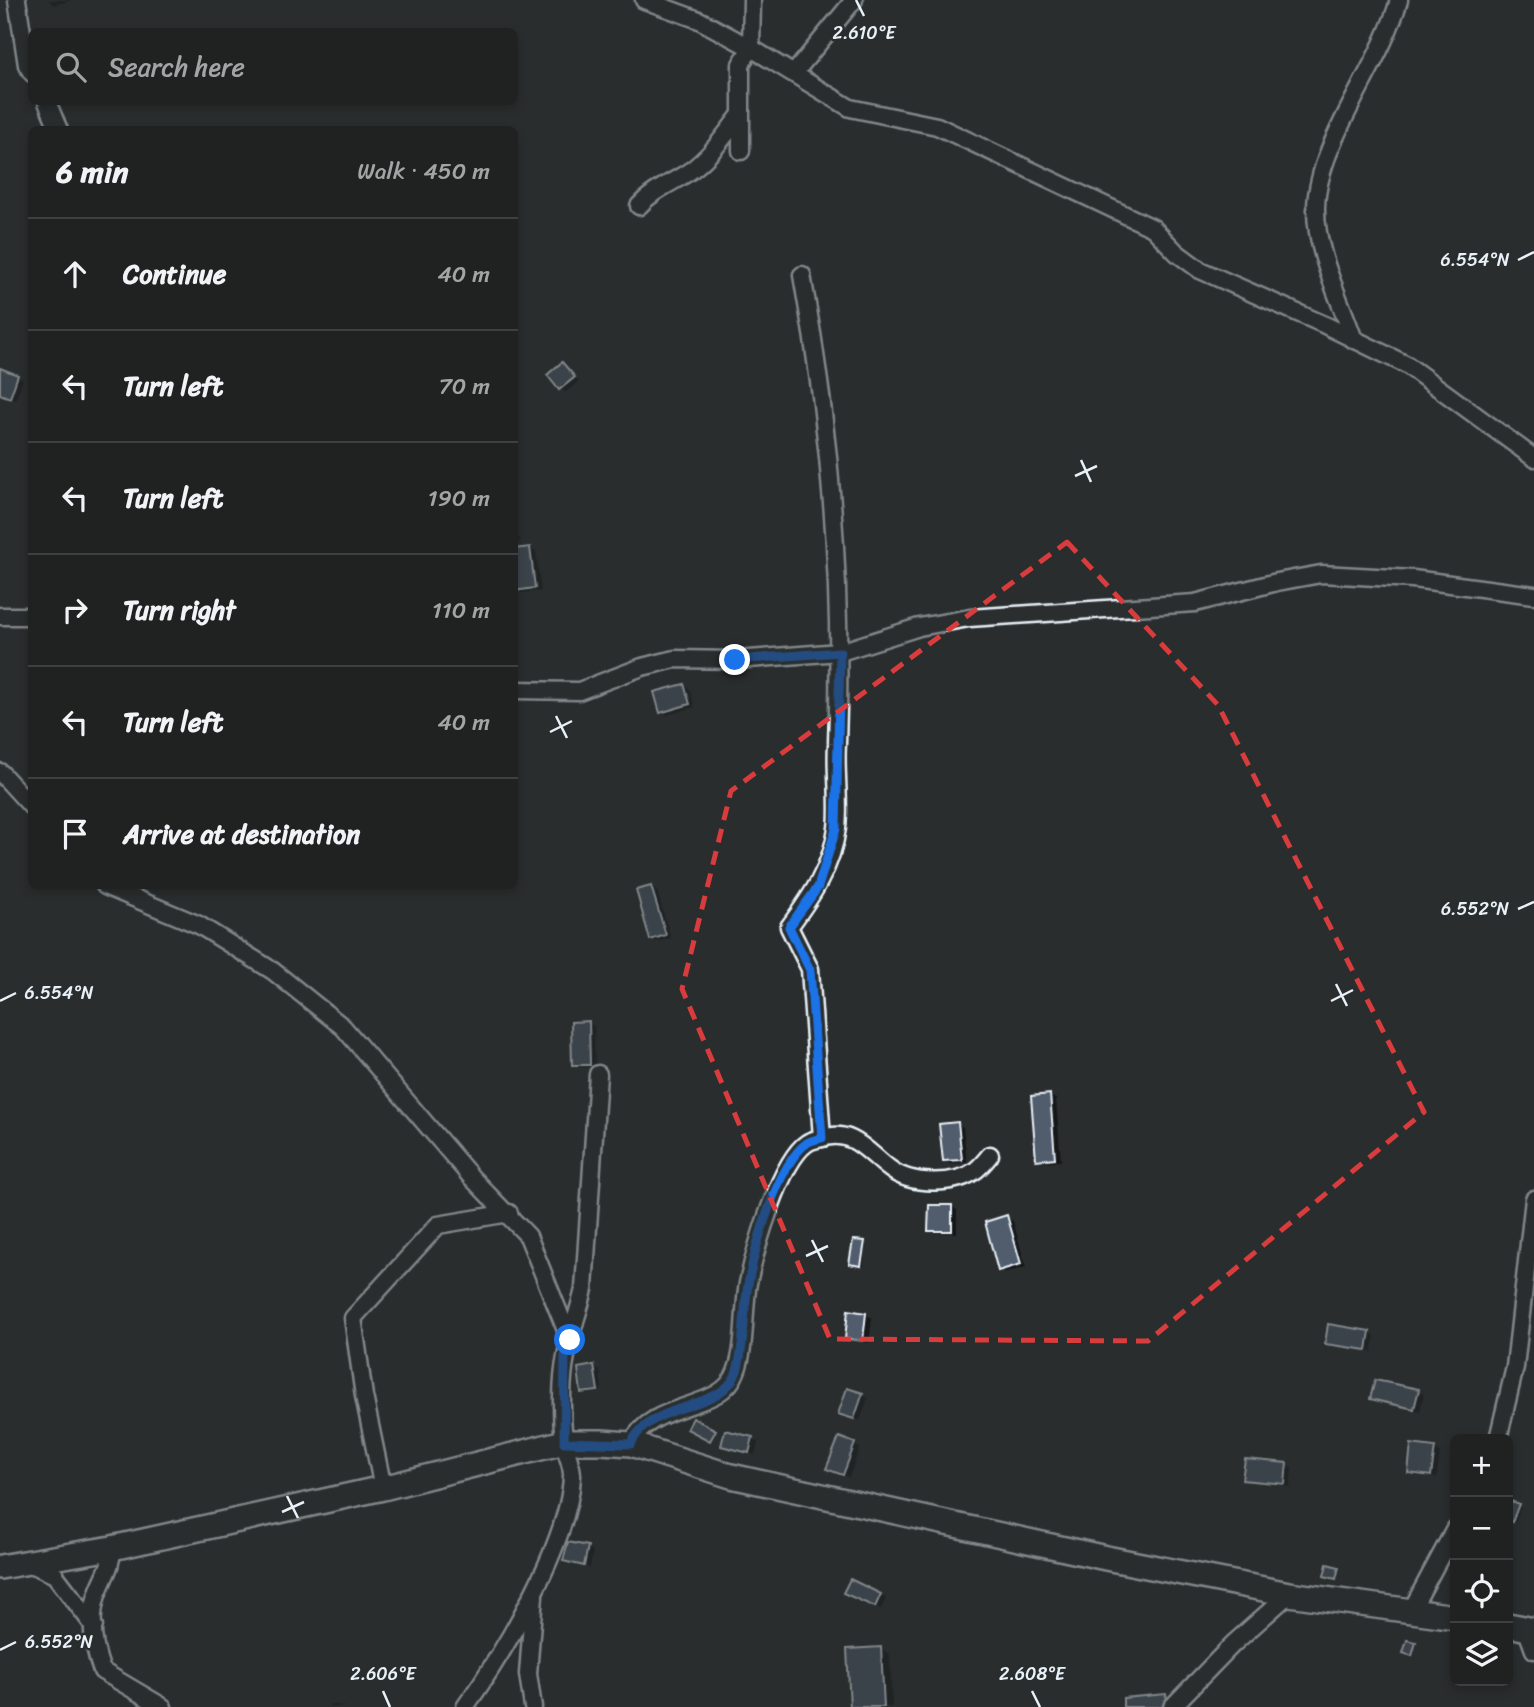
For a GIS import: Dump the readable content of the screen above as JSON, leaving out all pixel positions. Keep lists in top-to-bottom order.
{
  "page": {
    "search": "Search here",
    "heading": ["6 min", "Walk · 450 m"],
    "list": [
      ["Continue", "40 m"],
      ["Turn left", "70 m"],
      ["Turn left", "190 m"],
      ["Turn right", "110 m"],
      ["Turn left", "40 m"],
      "Arrive at destination"
    ],
    "map_buttons": ["+", "−"]
  },
  "coordinates": [
    "2.610°E",
    "6.554°N",
    "6.552°N",
    "2.606°E",
    "2.608°E"
  ]
}
